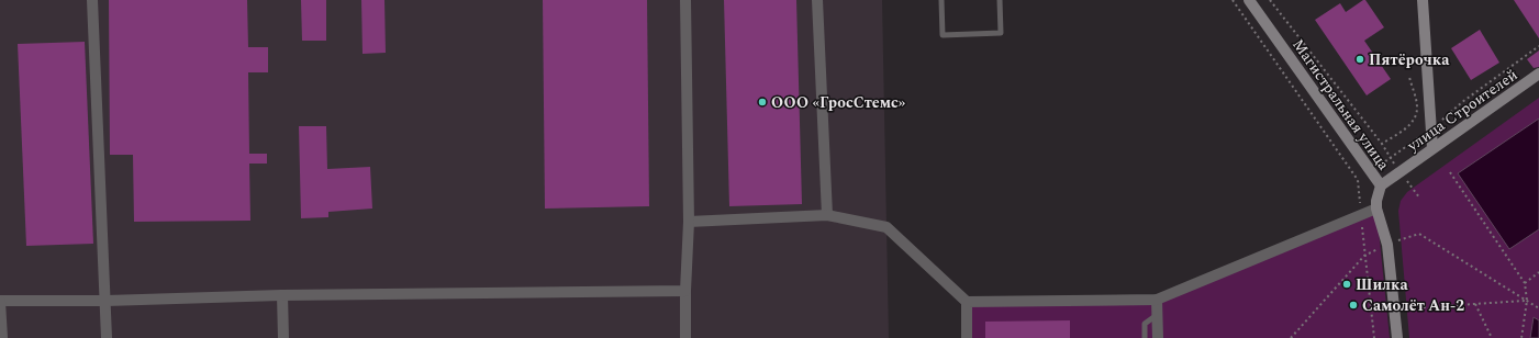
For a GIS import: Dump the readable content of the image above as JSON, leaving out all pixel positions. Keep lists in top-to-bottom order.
{
  "streets": {
    "main road": ["Магистральная улица", "улица Строителей"]
  },
  "crossings": [
    ["Магистральная улица", "улица Строителей"]
  ],
  "places": [
    "Пятёрочка",
    "ООО «ГросСтемс»",
    "Шилка",
    "Самолёт Ан-2"
  ]
}
